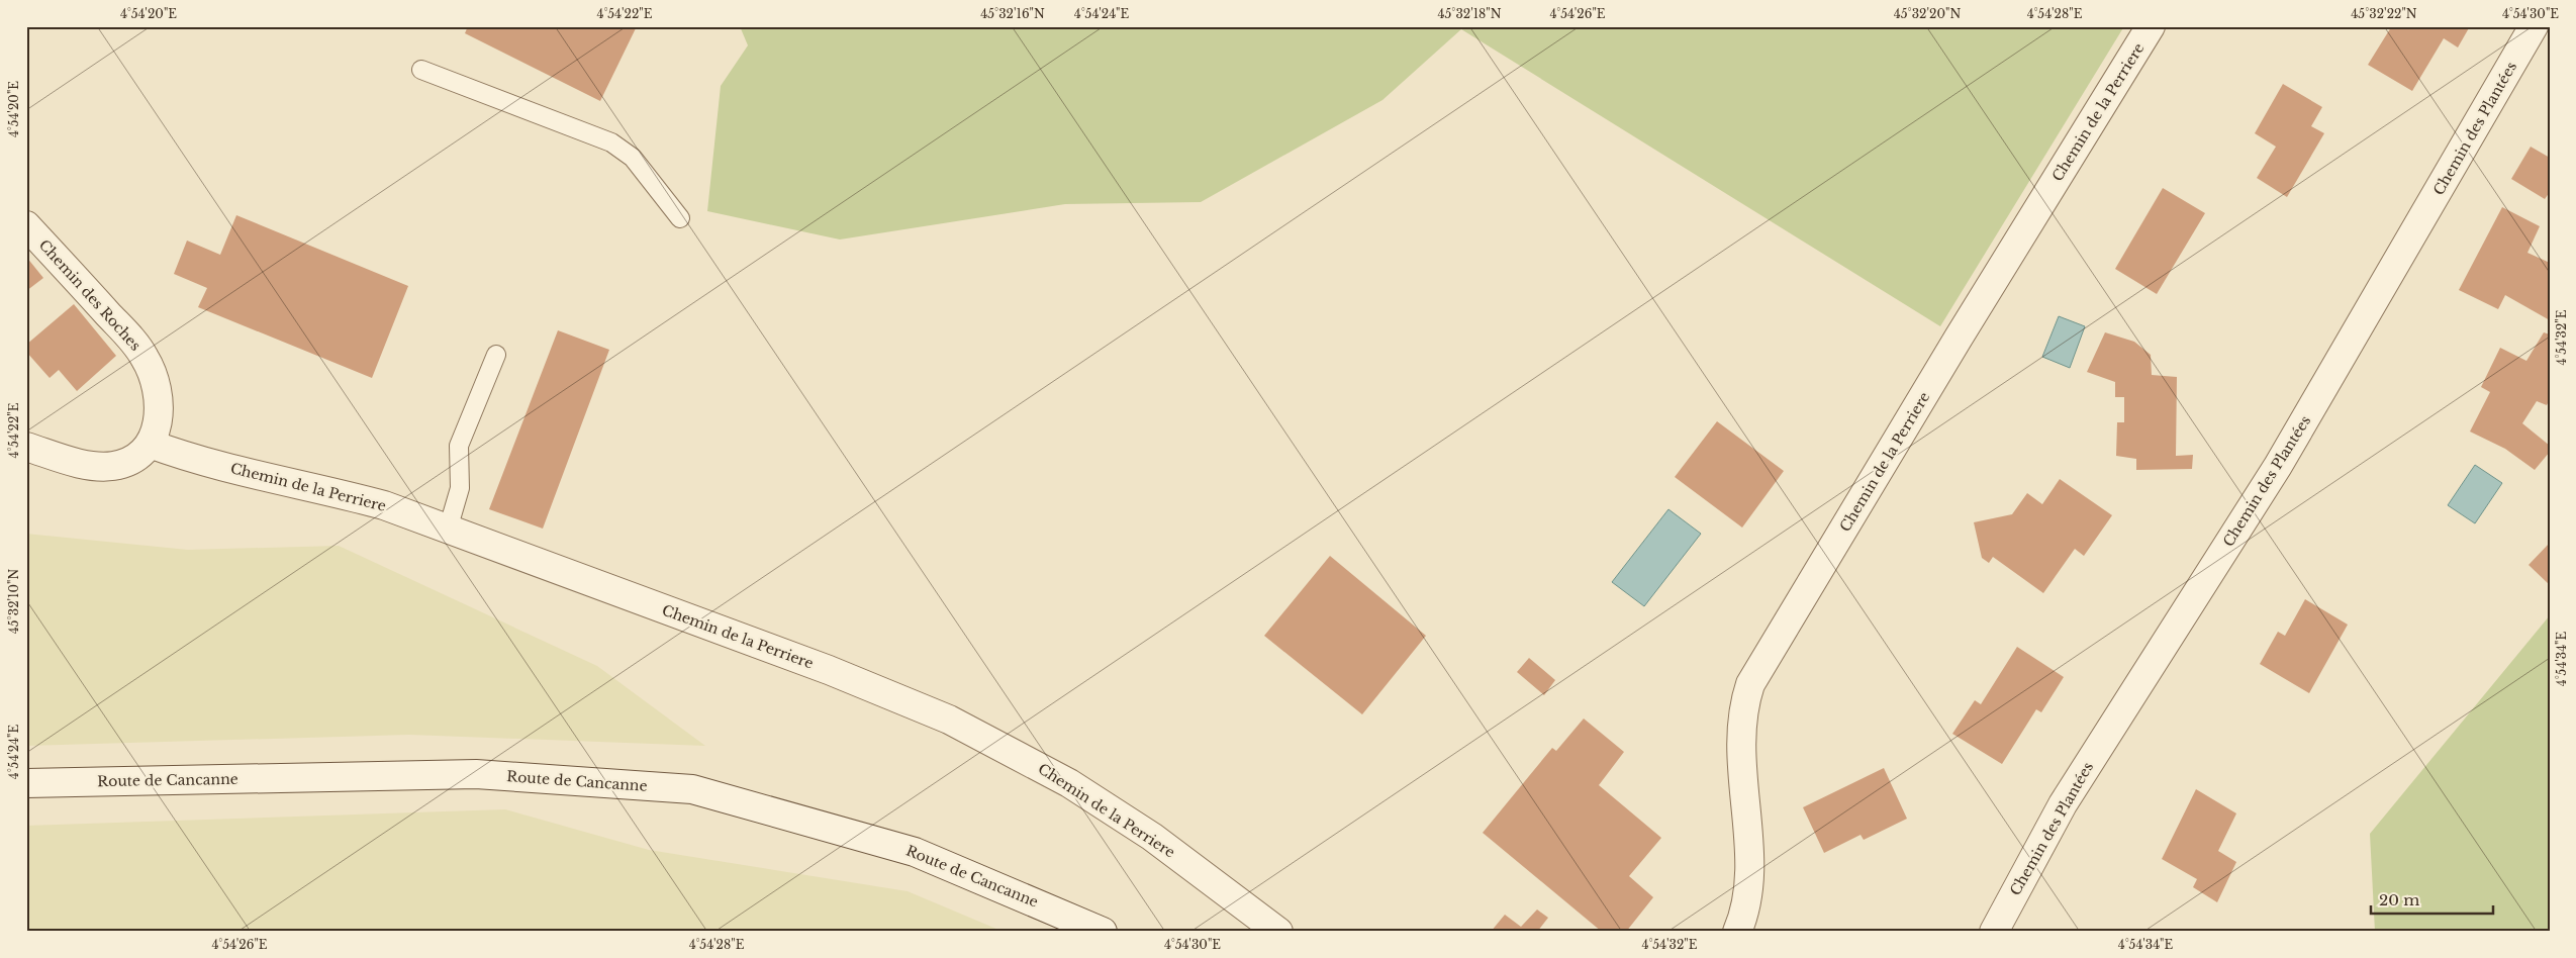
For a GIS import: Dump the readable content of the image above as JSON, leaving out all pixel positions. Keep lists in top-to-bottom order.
{
  "streets": {
    "street": [
      "Chemin de la Perriere",
      "Chemin des Plantées",
      "Chemin des Roches",
      "Route de Cancanne"
    ]
  },
  "crossings": [
    ["Chemin de la Perriere", "Chemin des Roches"]
  ],
  "scale_bar": "20 m",
  "coordinates": [
    "4°54'20\"E",
    "4°54'22\"E",
    "45°32'16\"N",
    "4°54'24\"E",
    "45°32'18\"N",
    "4°54'26\"E",
    "45°32'20\"N",
    "4°54'28\"E",
    "45°32'22\"N",
    "4°54'30\"E",
    "4°54'32\"E",
    "45°32'10\"N",
    "4°54'34\"E"
  ]
}
